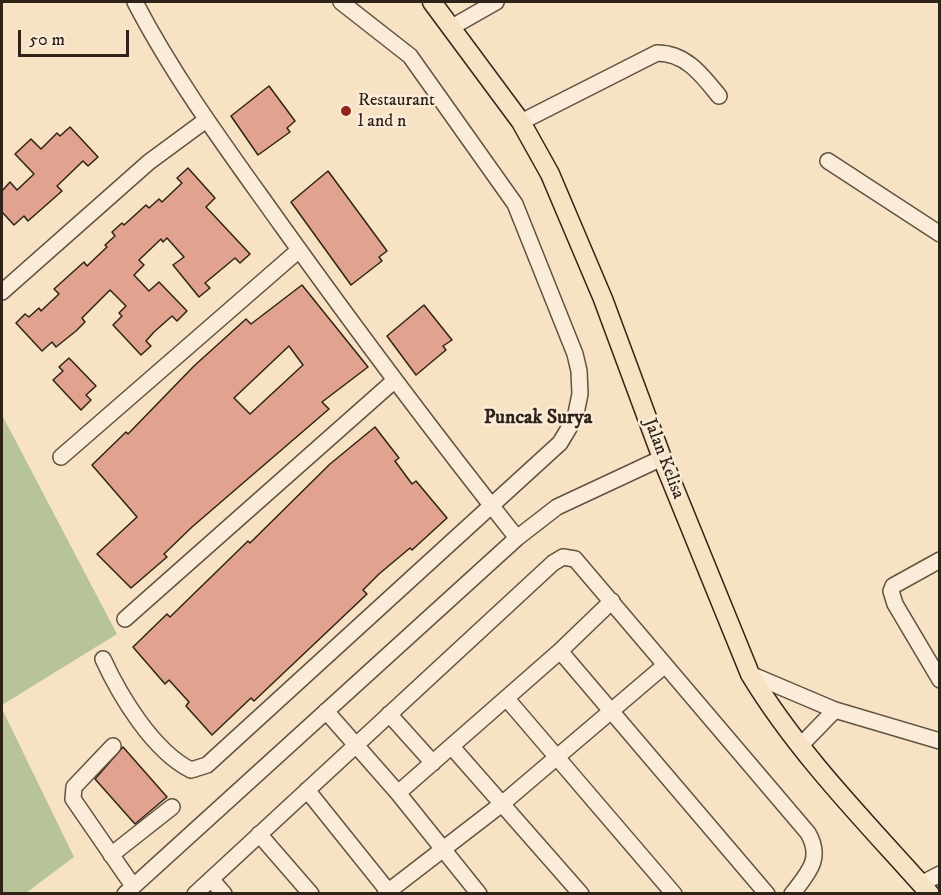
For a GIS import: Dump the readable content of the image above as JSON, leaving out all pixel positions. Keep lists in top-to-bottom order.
{
  "streets": {
    "main road": ["Jalan Kelisa"]
  },
  "districts": ["Puncak Surya"],
  "places": ["Restaurant l and n"],
  "scale_bar": "50 m"
}
